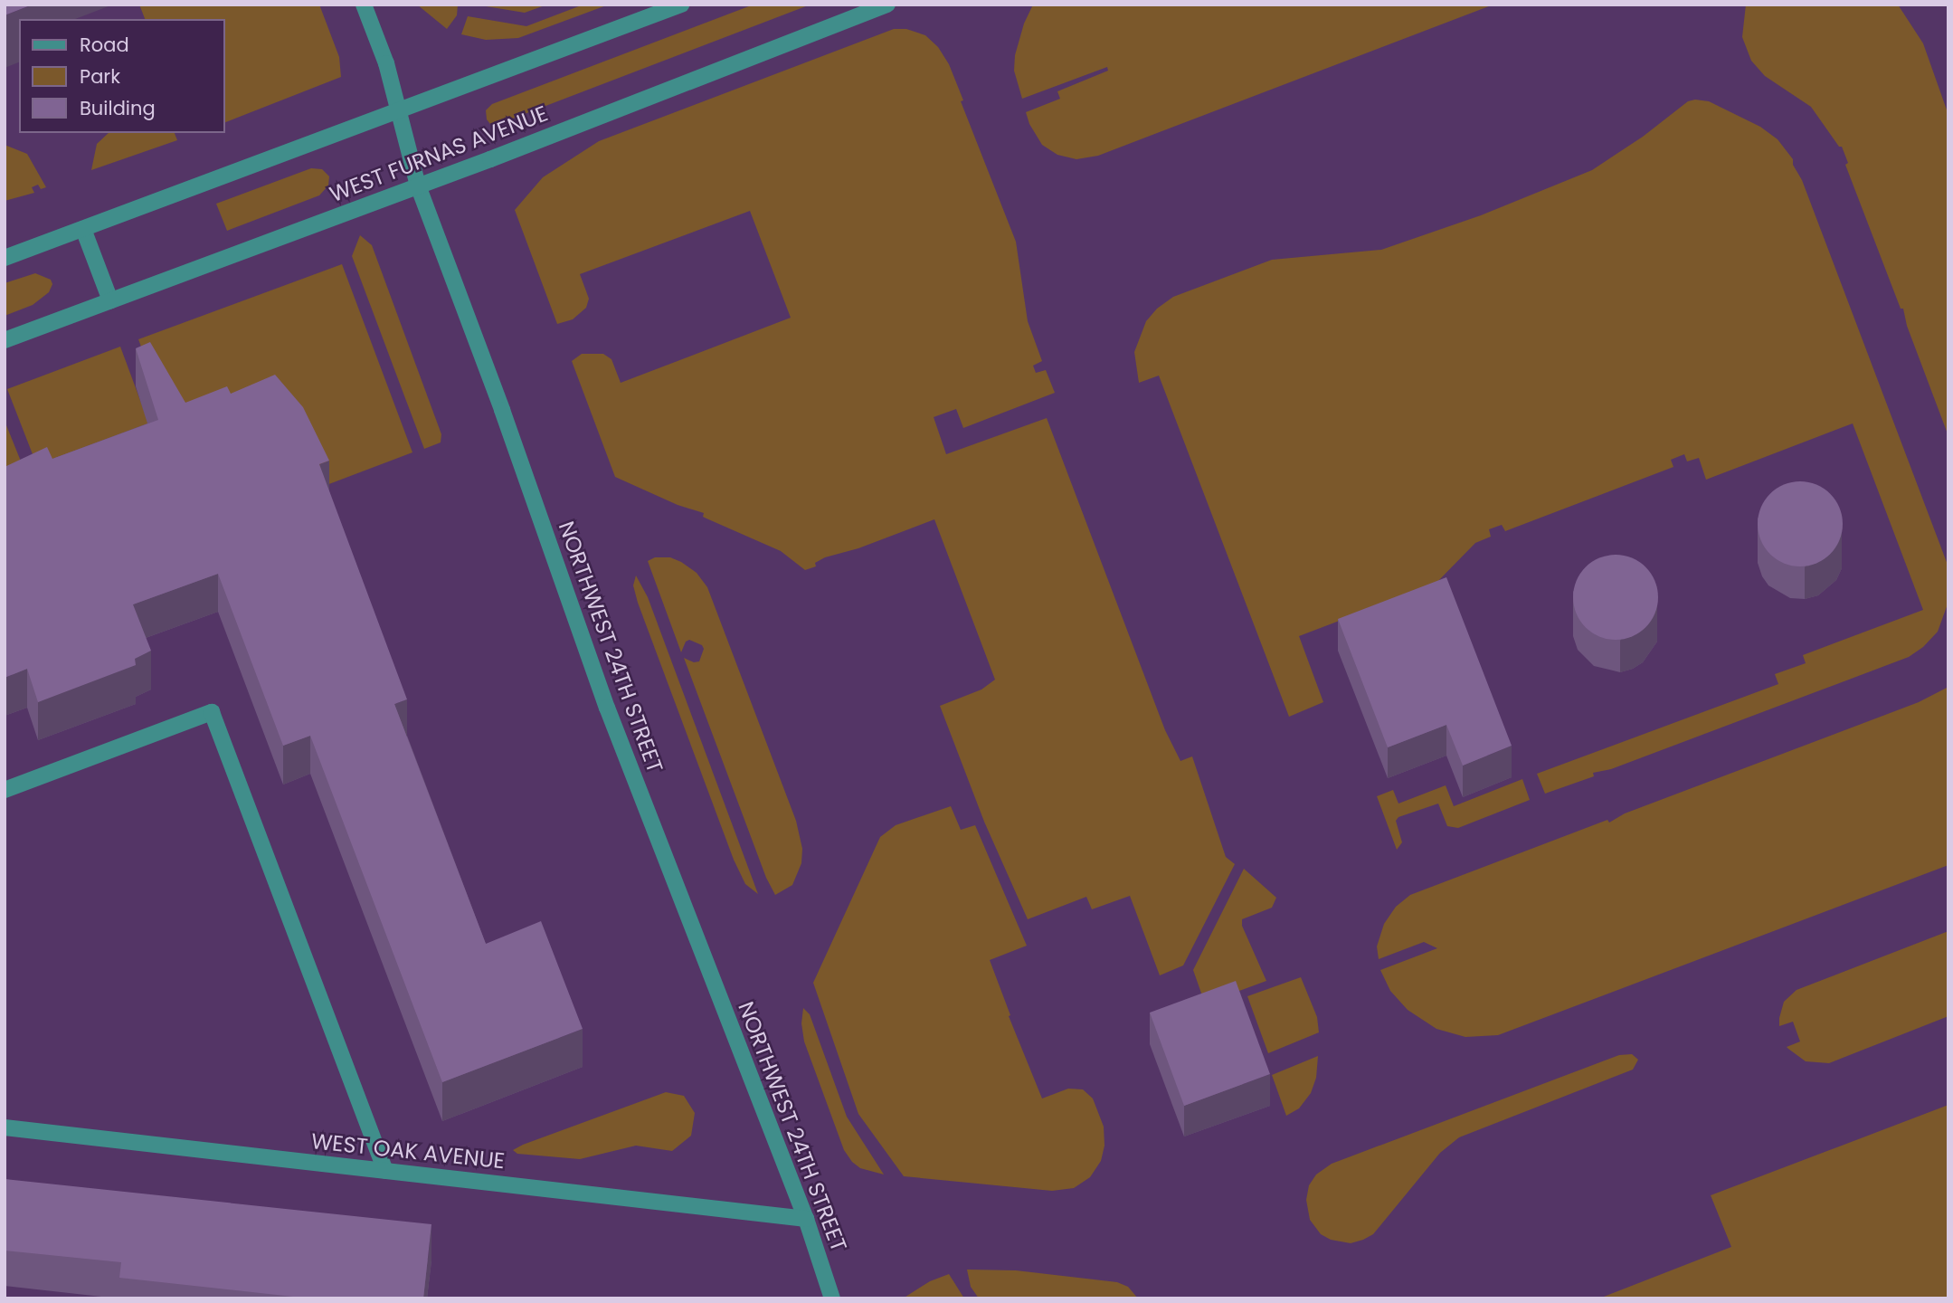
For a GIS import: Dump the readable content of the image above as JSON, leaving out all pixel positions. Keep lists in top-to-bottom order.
{
  "streets": {
    "lane": ["WEST FURNAS AVENUE", "NORTHWEST 24TH STREET", "WEST OAK AVENUE"]
  },
  "crossings": [
    ["WEST FURNAS AVENUE", "NORTHWEST 24TH STREET"],
    ["NORTHWEST 24TH STREET", "WEST OAK AVENUE"]
  ],
  "legend": ["Road", "Park", "Building"]
}
